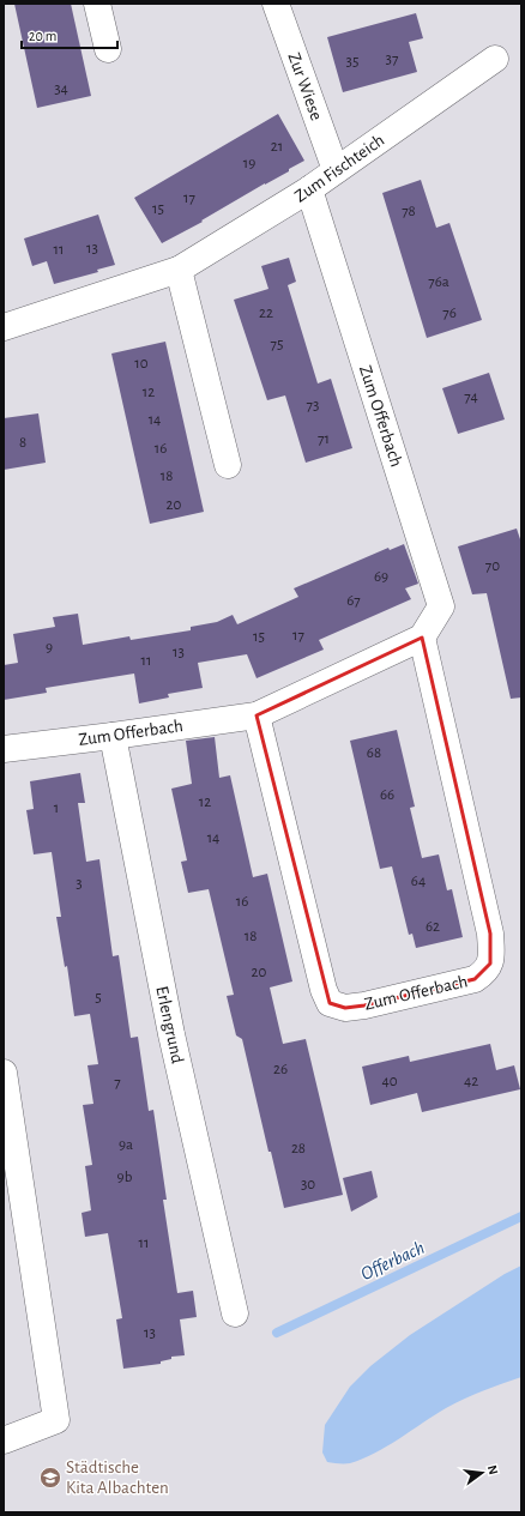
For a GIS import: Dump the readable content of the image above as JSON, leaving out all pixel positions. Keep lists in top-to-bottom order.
{
  "streets": {
    "street": [
      "Zur Wiese",
      "Zum Fischteich",
      "Zum Offerbach",
      "Erlengrund"
    ]
  },
  "crossings": [
    ["Zur Wiese", "Zum Fischteich"],
    ["Zum Fischteich", "Zum Offerbach"],
    ["Zum Offerbach", "Erlengrund"]
  ],
  "water": ["Offerbach"],
  "places": {
    "school or university": ["Städtische Kita Albachten"]
  },
  "house_numbers": [
    "37",
    "35",
    "34",
    "21",
    "19",
    "17",
    "15",
    "78",
    "13",
    "11",
    "76a",
    "22",
    "76",
    "75",
    "10",
    "12",
    "74",
    "73",
    "14",
    "71",
    "8",
    "16",
    "18",
    "20",
    "70",
    "69",
    "67",
    "17",
    "15",
    "9",
    "13",
    "11",
    "68",
    "66",
    "12",
    "1",
    "14",
    "64",
    "3",
    "16",
    "62",
    "18",
    "20",
    "5",
    "26",
    "40",
    "42",
    "7",
    "9a",
    "28",
    "9b",
    "30",
    "11",
    "13"
  ],
  "scale_bar": "20 m",
  "north": "right"
}
